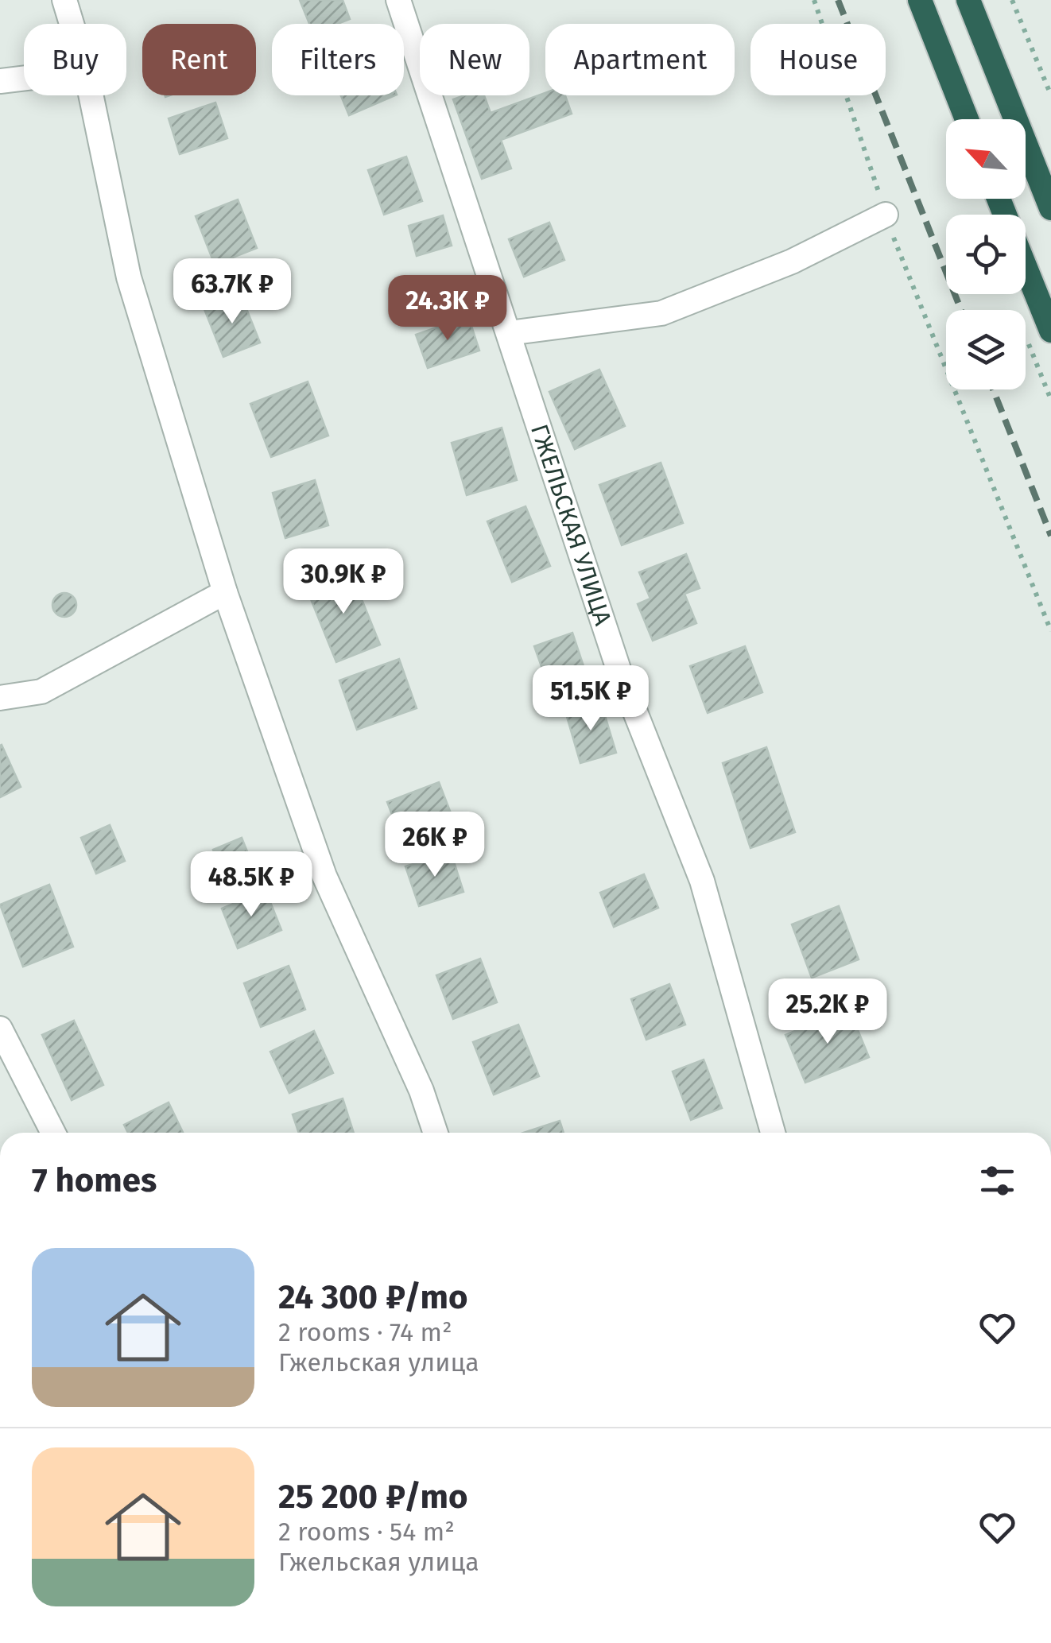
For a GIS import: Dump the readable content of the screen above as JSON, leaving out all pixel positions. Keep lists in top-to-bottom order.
{
  "streets": {
    "street": ["ГЖЕЛЬСКАЯ УЛИЦА"]
  },
  "north": "top left",
  "page": {
    "chip": [
      "Buy",
      "Rent",
      "Filters",
      "New",
      "Apartment",
      "House"
    ],
    "price": [
      "63.7K ₽",
      "24.3K ₽",
      "30.9K ₽",
      "51.5K ₽",
      "26K ₽",
      "48.5K ₽",
      "25.2K ₽"
    ],
    "heading": "7 homes",
    "list": [
      {
        "name": "24 300 ₽/mo",
        "note": "2 rooms · 74 m² · Гжельская улица"
      },
      {
        "name": "25 200 ₽/mo",
        "note": "2 rooms · 54 m² · Гжельская улица"
      }
    ]
  }
}
